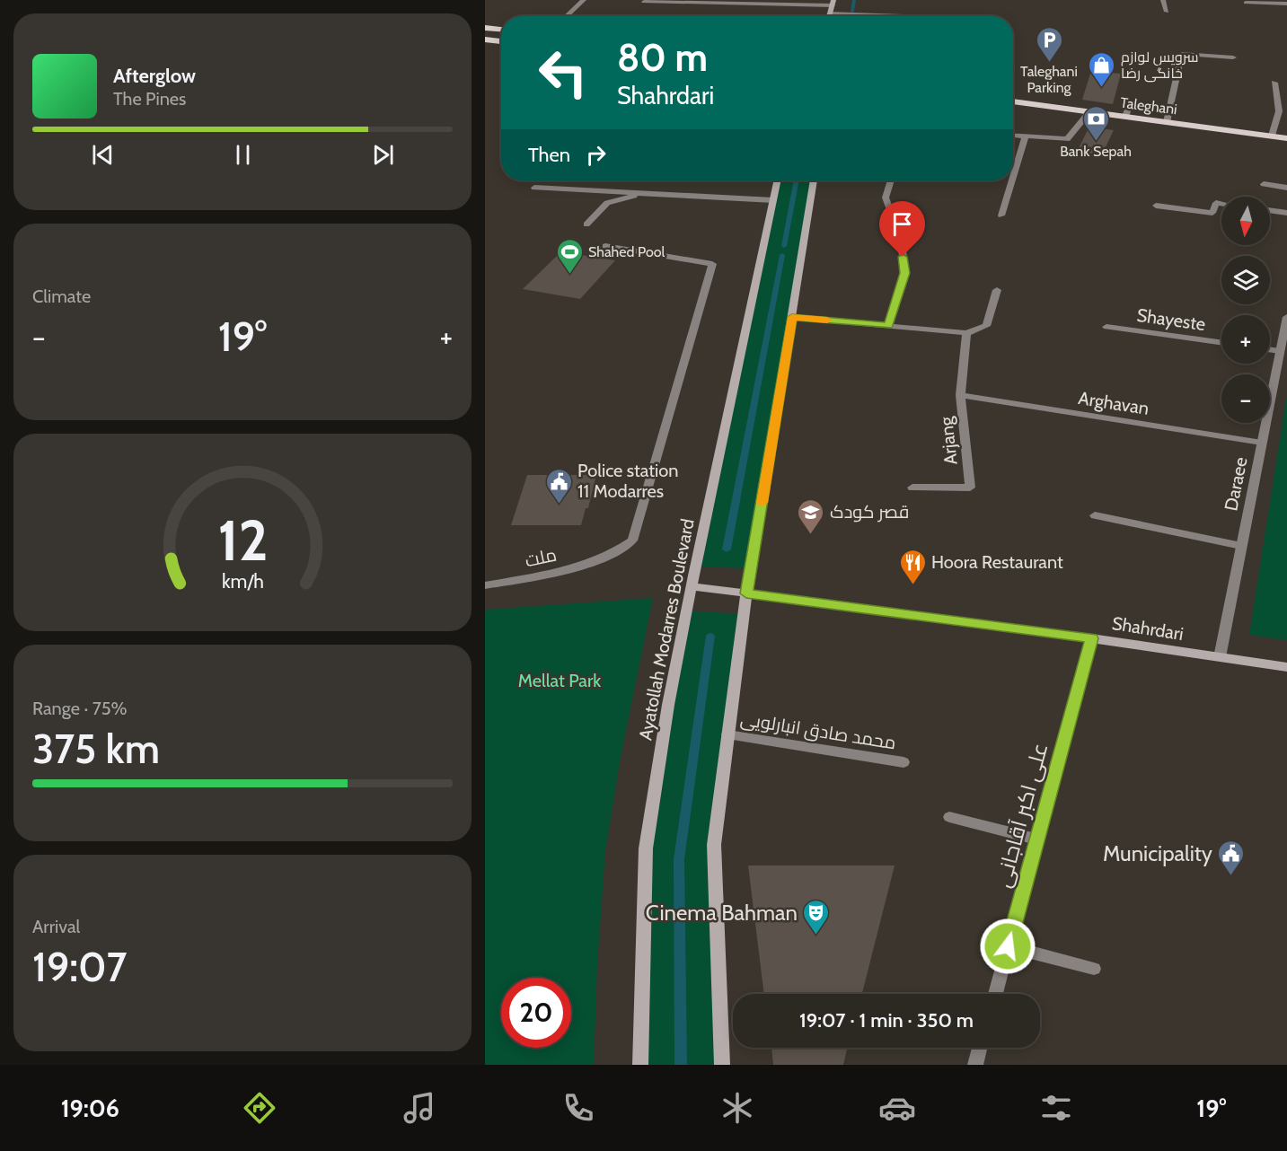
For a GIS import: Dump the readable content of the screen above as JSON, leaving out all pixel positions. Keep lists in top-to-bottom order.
{
  "streets": {
    "main road": ["Taleghani", "Shahrdari", "Ayatollah Modarres Boulevard"],
    "street": [
      "Shayeste",
      "Arghavan",
      "Arjang",
      "Daraee",
      "ملت",
      "محمد صادق انبارلویی",
      "علی اکبر آقاجانی"
    ]
  },
  "crossings": [
    ["Arghavan", "Arjang"],
    ["Arghavan", "Daraee"],
    ["Daraee", "Shahrdari"],
    ["Shahrdari", "Ayatollah Modarres Boulevard"],
    ["Shahrdari", "علی اکبر آقاجانی"]
  ],
  "parks": ["Mellat Park"],
  "places": {
    "parking": ["Taleghani Parking"],
    "shop": ["سرویس لوازم خانگی رضا"],
    "bank": ["Bank Sepah"],
    "sports": ["Shahed Pool"],
    "public building": ["Police station 11 Modarres", "Municipality"],
    "school or university": ["قصر کودک"],
    "restaurant": ["Hoora Restaurant"],
    "theatre": ["Cinema Bahman"]
  },
  "north": "bottom",
  "page": {
    "turn": ["80 m", "Shahrdari"],
    "song": ["Afterglow", "The Pines"],
    "then": "Then",
    "map_buttons": ["+", "−"],
    "tile": [
      "Climate",
      ["Range · 75%", "375 km"],
      ["Arrival", "19:07"]
    ],
    "heat": ["−", "19°", "+"],
    "limit": "20",
    "trip": "19:07 · 1 min · 350 m",
    "tabs": ["19:06", "19°"],
    "gauge": ["12", "km/h"]
  }
}
